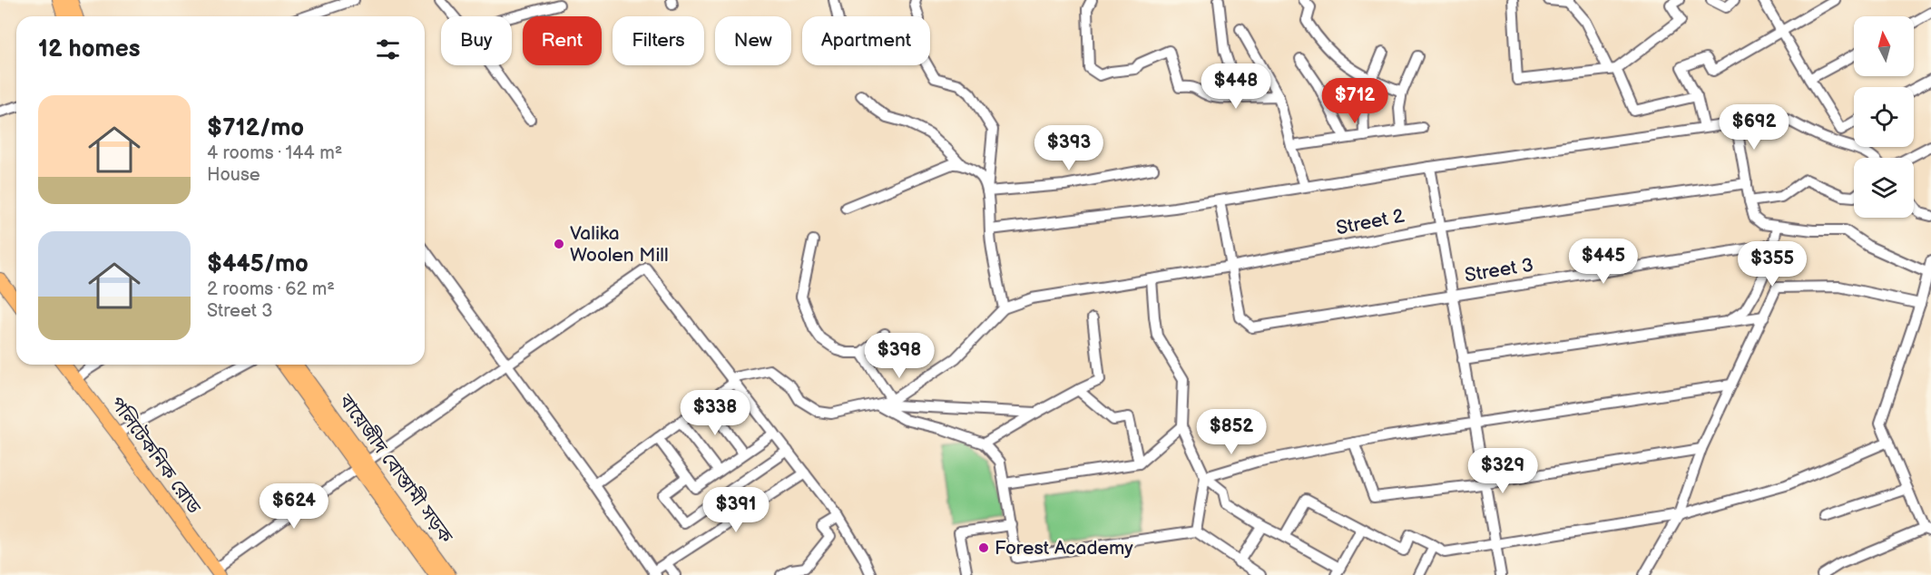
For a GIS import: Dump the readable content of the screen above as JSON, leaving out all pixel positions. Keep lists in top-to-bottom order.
{
  "streets": {
    "main road": ["পলিটেকনিক রোড", "বায়েজীদ বোস্তামী সড়ক"],
    "street": ["Street 2", "Street 3"]
  },
  "crossings": [
    ["Street 2", "Street 3"]
  ],
  "places": ["Valika Woolen Mill", "Forest Academy"],
  "north": "top",
  "page": {
    "chip": [
      "Buy",
      "Rent",
      "Filters",
      "New",
      "Apartment"
    ],
    "heading": "12 homes",
    "price": [
      "$448",
      "$712",
      "$692",
      "$393",
      "$445",
      "$355",
      "$398",
      "$338",
      "$852",
      "$329",
      "$624",
      "$391"
    ],
    "list": [
      {
        "name": "$712/mo",
        "note": "4 rooms · 144 m² · House"
      },
      {
        "name": "$445/mo",
        "note": "2 rooms · 62 m² · Street 3"
      }
    ]
  }
}
